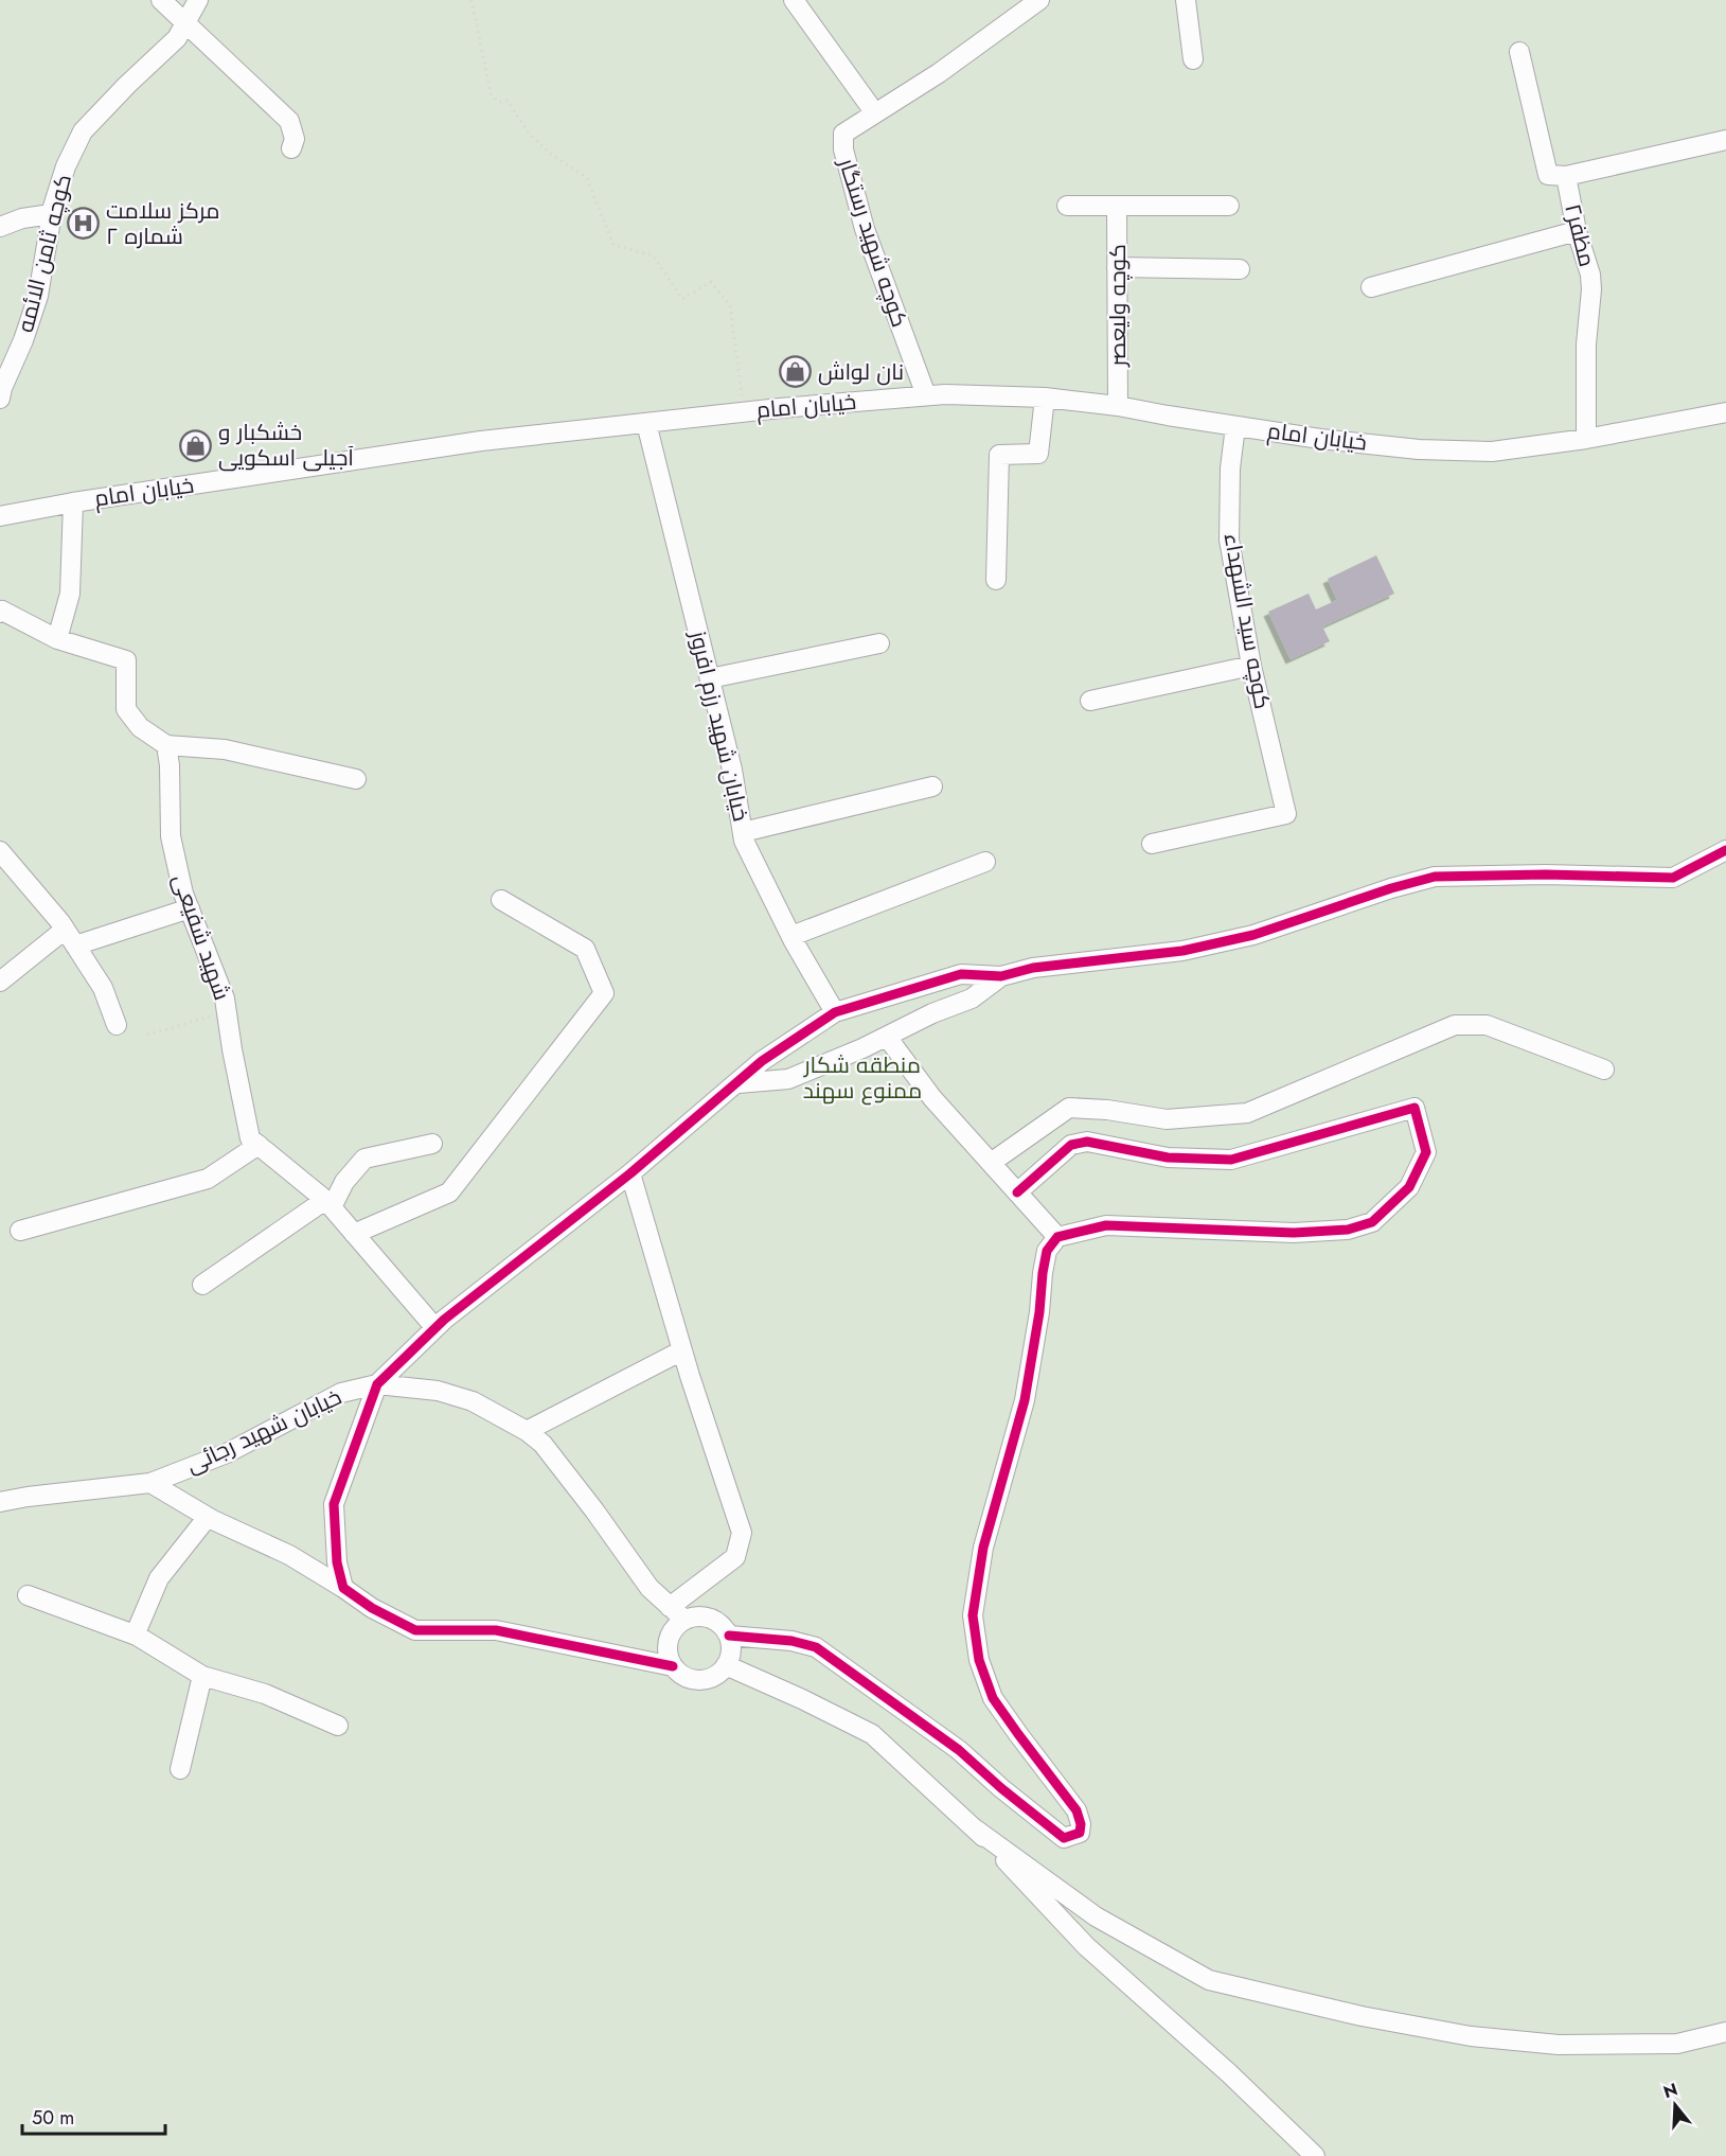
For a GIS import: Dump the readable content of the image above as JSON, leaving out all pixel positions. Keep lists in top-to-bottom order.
{
  "streets": {
    "street": [
      "مظفر۲",
      "کوچه شهید رستگار",
      "کوچه ثامن الائمه",
      "کوچه ولیعصر",
      "خیابان امام",
      "کوچه سید الشهداء",
      "خیابان شهید رزم افروز",
      "شهید شفیعی",
      "خیابان شهید رجائی"
    ]
  },
  "crossings": [
    ["مظفر۲", "خیابان امام"],
    ["کوچه شهید رستگار", "خیابان امام"],
    ["کوچه ولیعصر", "خیابان امام"],
    ["خیابان امام", "کوچه سید الشهداء"],
    ["خیابان امام", "خیابان شهید رزم افروز"]
  ],
  "parks": ["منطقه شکار ممنوع سهند"],
  "places": {
    "hospital": ["مرکز سلامت شماره ۲"],
    "shop": ["نان لواش", "خشکبار و آجیلی اسکویی"]
  },
  "scale_bar": "50 m",
  "north": "top"
}
